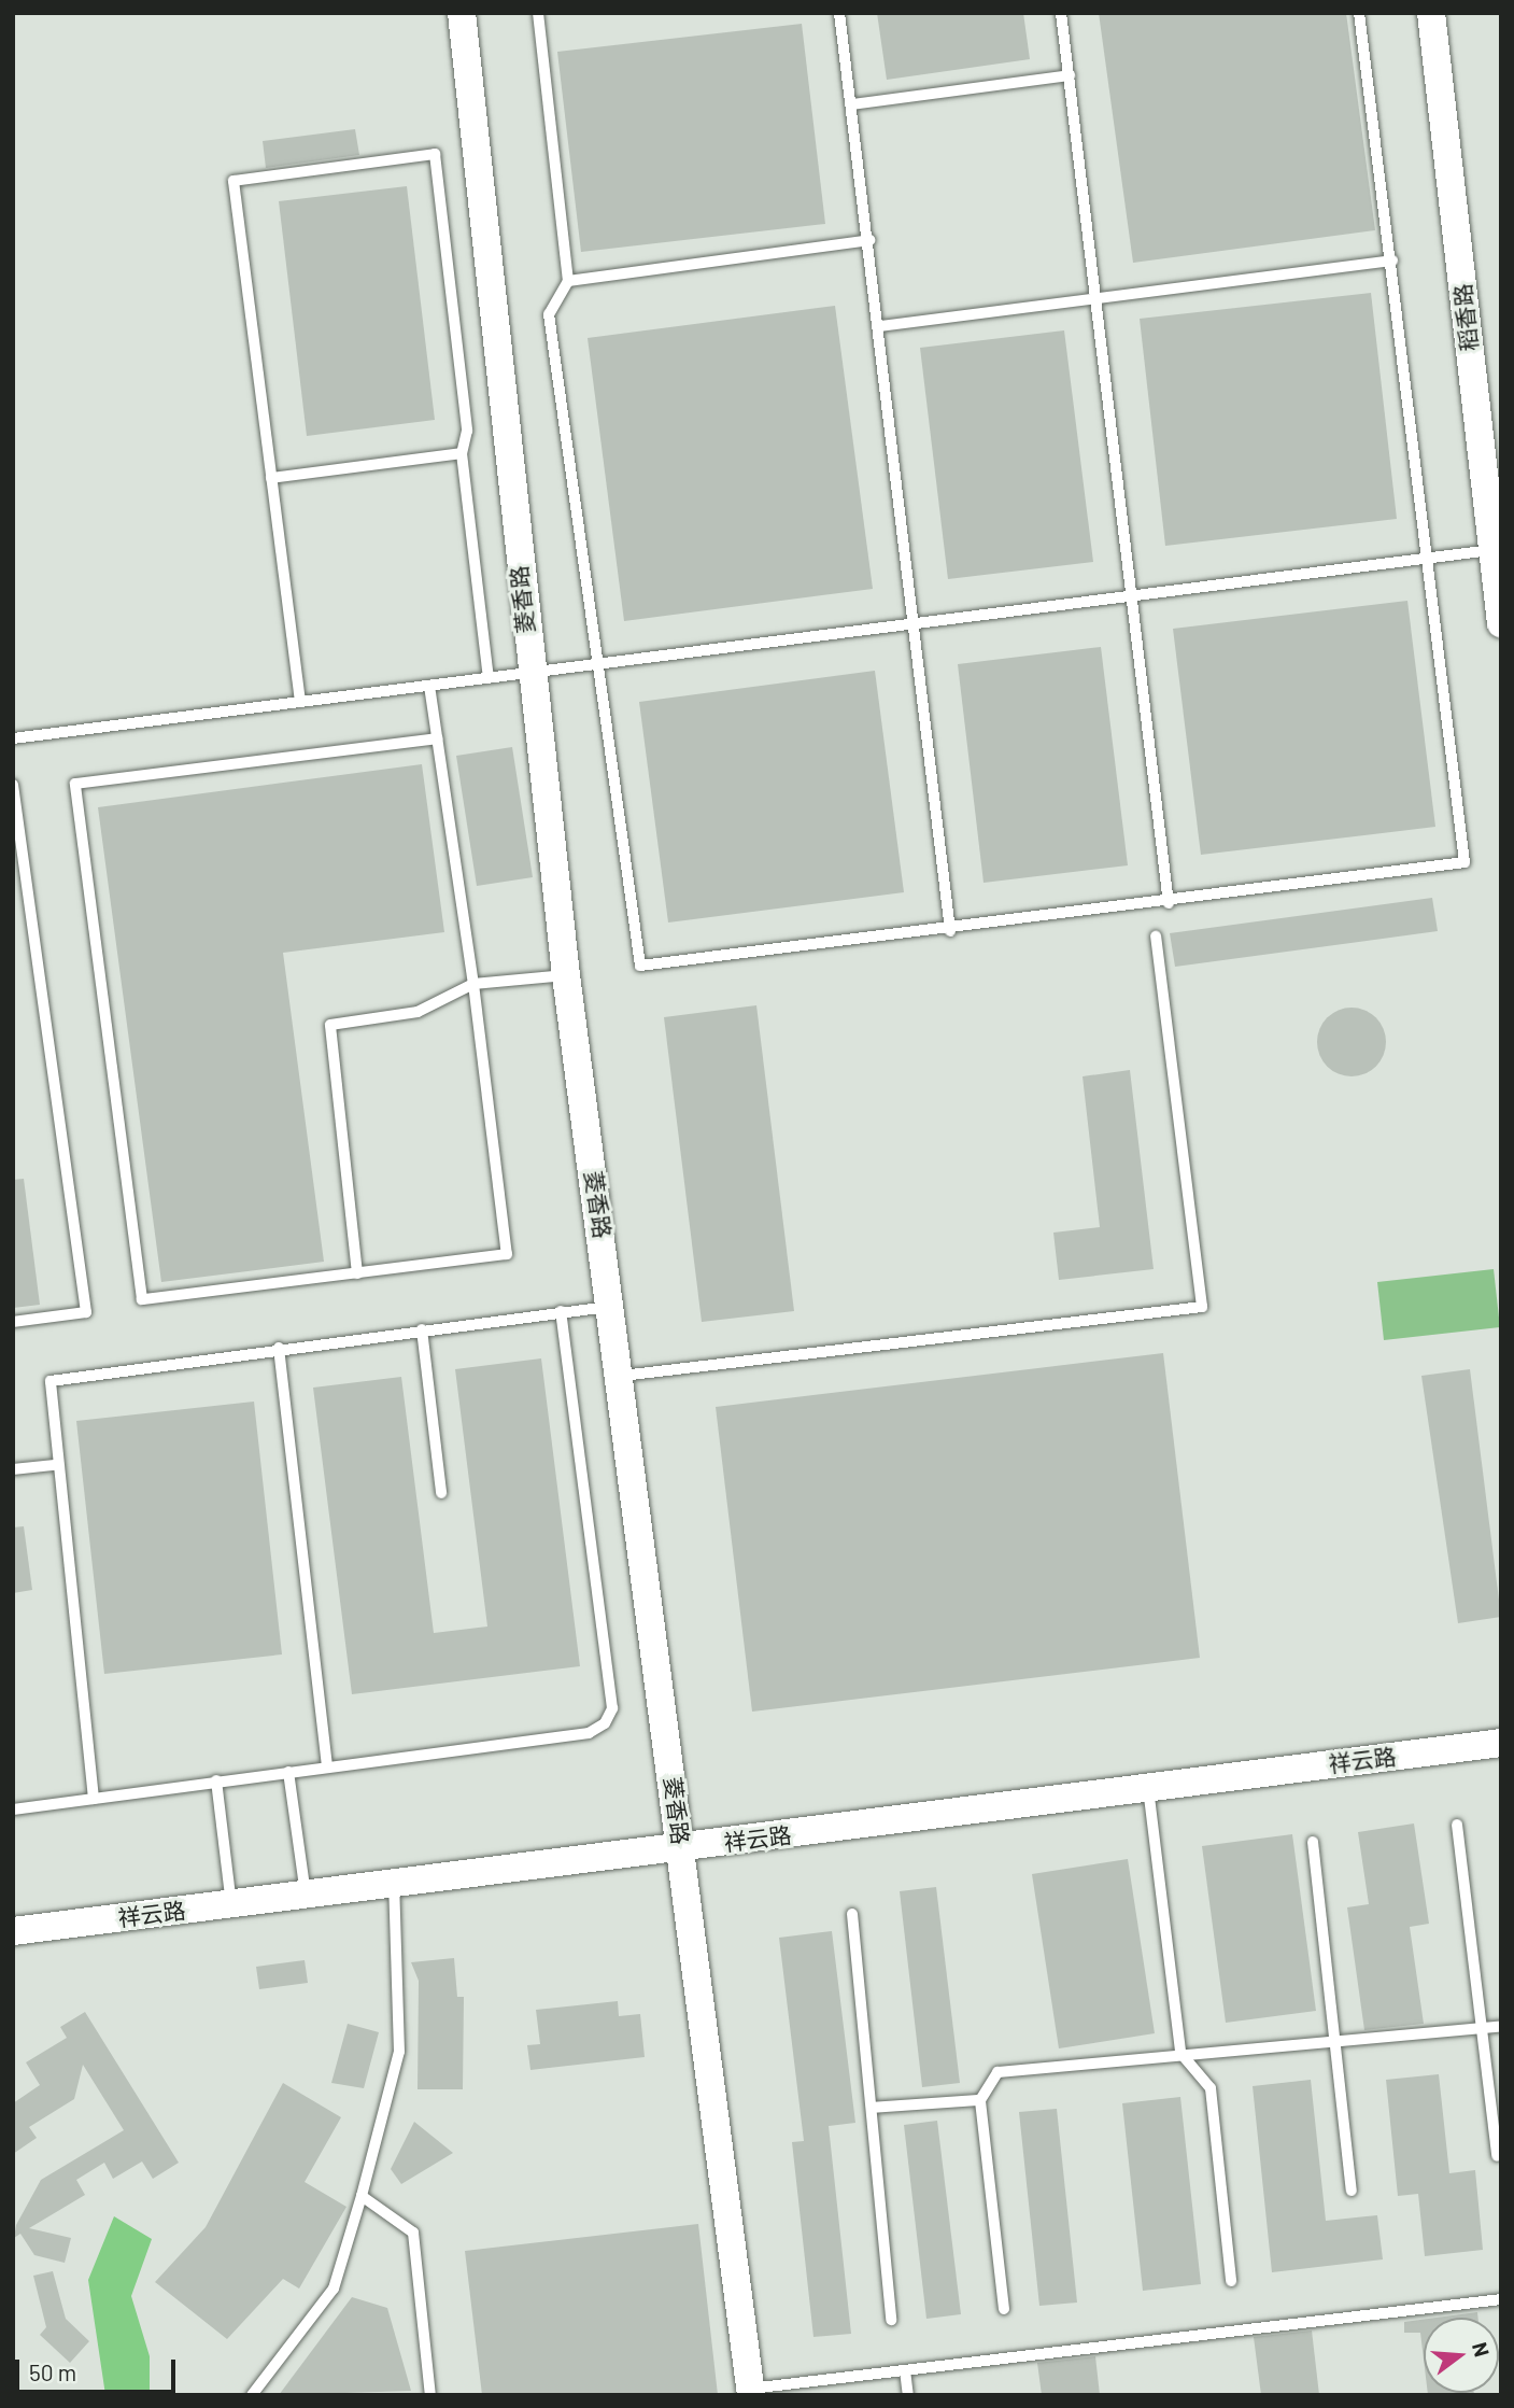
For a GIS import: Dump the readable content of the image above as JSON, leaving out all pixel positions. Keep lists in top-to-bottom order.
{
  "streets": {
    "street": ["稻香路", "菱香路", "祥云路"]
  },
  "crossings": [
    ["菱香路", "祥云路"]
  ],
  "scale_bar": "50 m",
  "north": "right"
}
